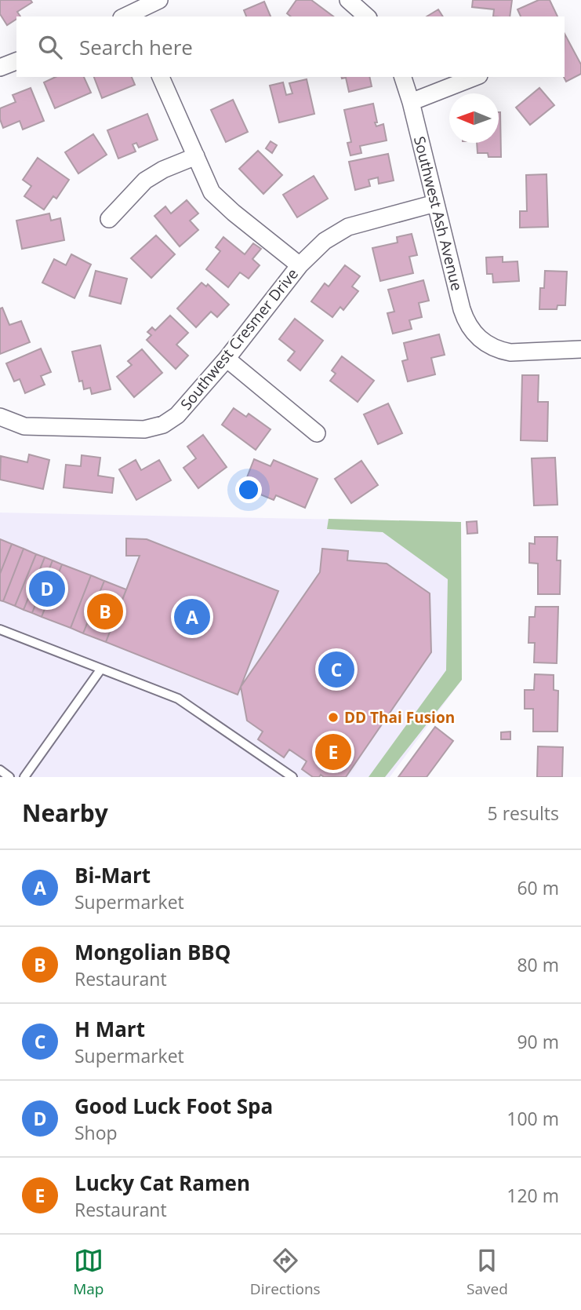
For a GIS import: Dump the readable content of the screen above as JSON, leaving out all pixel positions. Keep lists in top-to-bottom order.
{
  "streets": {
    "street": ["Southwest Ash Avenue", "Southwest Cresmer Drive"]
  },
  "crossings": [
    ["Southwest Ash Avenue", "Southwest Cresmer Drive"]
  ],
  "places": ["DD Thai Fusion"],
  "north": "left",
  "page": {
    "search": "Search here",
    "pins": [
      "D",
      "B",
      "A",
      "C",
      "E"
    ],
    "heading": ["Nearby", "5 results"],
    "list": [
      {
        "mark": "A",
        "name": "Bi-Mart",
        "note": "Supermarket",
        "value": "60 m"
      },
      {
        "mark": "B",
        "name": "Mongolian BBQ",
        "note": "Restaurant",
        "value": "80 m"
      },
      {
        "mark": "C",
        "name": "H Mart",
        "note": "Supermarket",
        "value": "90 m"
      },
      {
        "mark": "D",
        "name": "Good Luck Foot Spa",
        "note": "Shop",
        "value": "100 m"
      },
      {
        "mark": "E",
        "name": "Lucky Cat Ramen",
        "note": "Restaurant",
        "value": "120 m"
      }
    ],
    "nav": ["Map", "Directions", "Saved"]
  }
}
